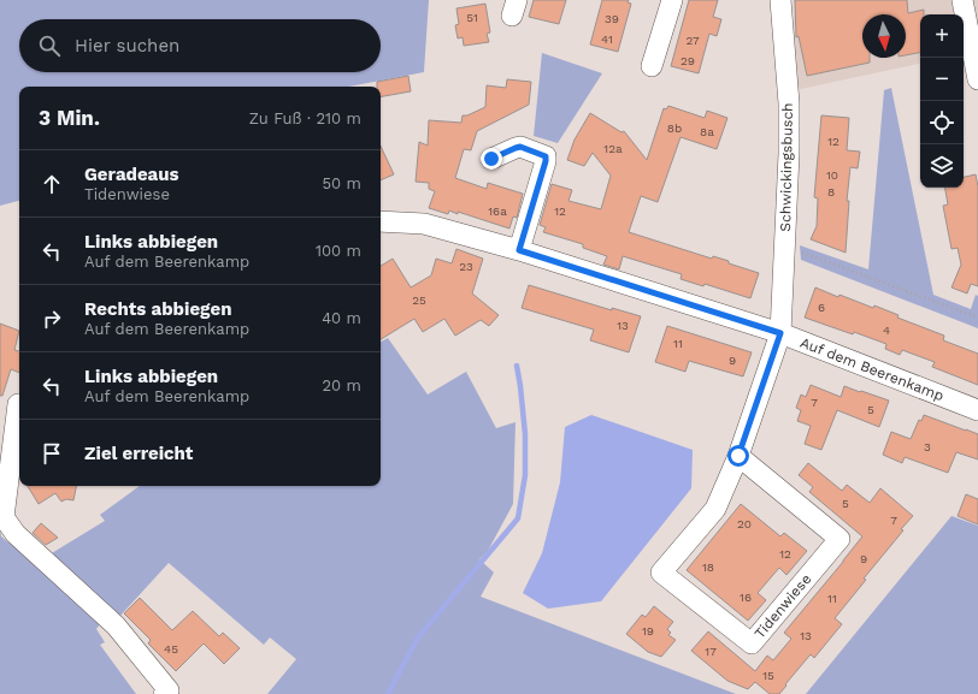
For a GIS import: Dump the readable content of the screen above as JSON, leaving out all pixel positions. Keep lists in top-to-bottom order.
{
  "streets": {
    "street": ["Schwickingsbusch", "Auf dem Beerenkamp", "Tidenwiese"]
  },
  "crossings": [
    ["Schwickingsbusch", "Auf dem Beerenkamp"],
    ["Schwickingsbusch", "Tidenwiese"],
    ["Auf dem Beerenkamp", "Tidenwiese"]
  ],
  "house_numbers": [
    "51",
    "39",
    "41",
    "27",
    "29",
    "8b",
    "8a",
    "12",
    "12a",
    "10",
    "8",
    "16a",
    "12",
    "23",
    "25",
    "6",
    "13",
    "4",
    "11",
    "9",
    "7",
    "5",
    "3",
    "5",
    "7",
    "20",
    "12",
    "9",
    "18",
    "16",
    "11",
    "19",
    "13",
    "45",
    "17",
    "15"
  ],
  "north": "bottom",
  "page": {
    "map_buttons": ["+", "−"],
    "search": "Hier suchen",
    "heading": ["3 Min.", "Zu Fuß · 210 m"],
    "list": [
      ["Geradeaus", "Tidenwiese", "50 m"],
      ["Links abbiegen", "Auf dem Beerenkamp", "100 m"],
      ["Rechts abbiegen", "Auf dem Beerenkamp", "40 m"],
      ["Links abbiegen", "Auf dem Beerenkamp", "20 m"],
      "Ziel erreicht"
    ]
  }
}
